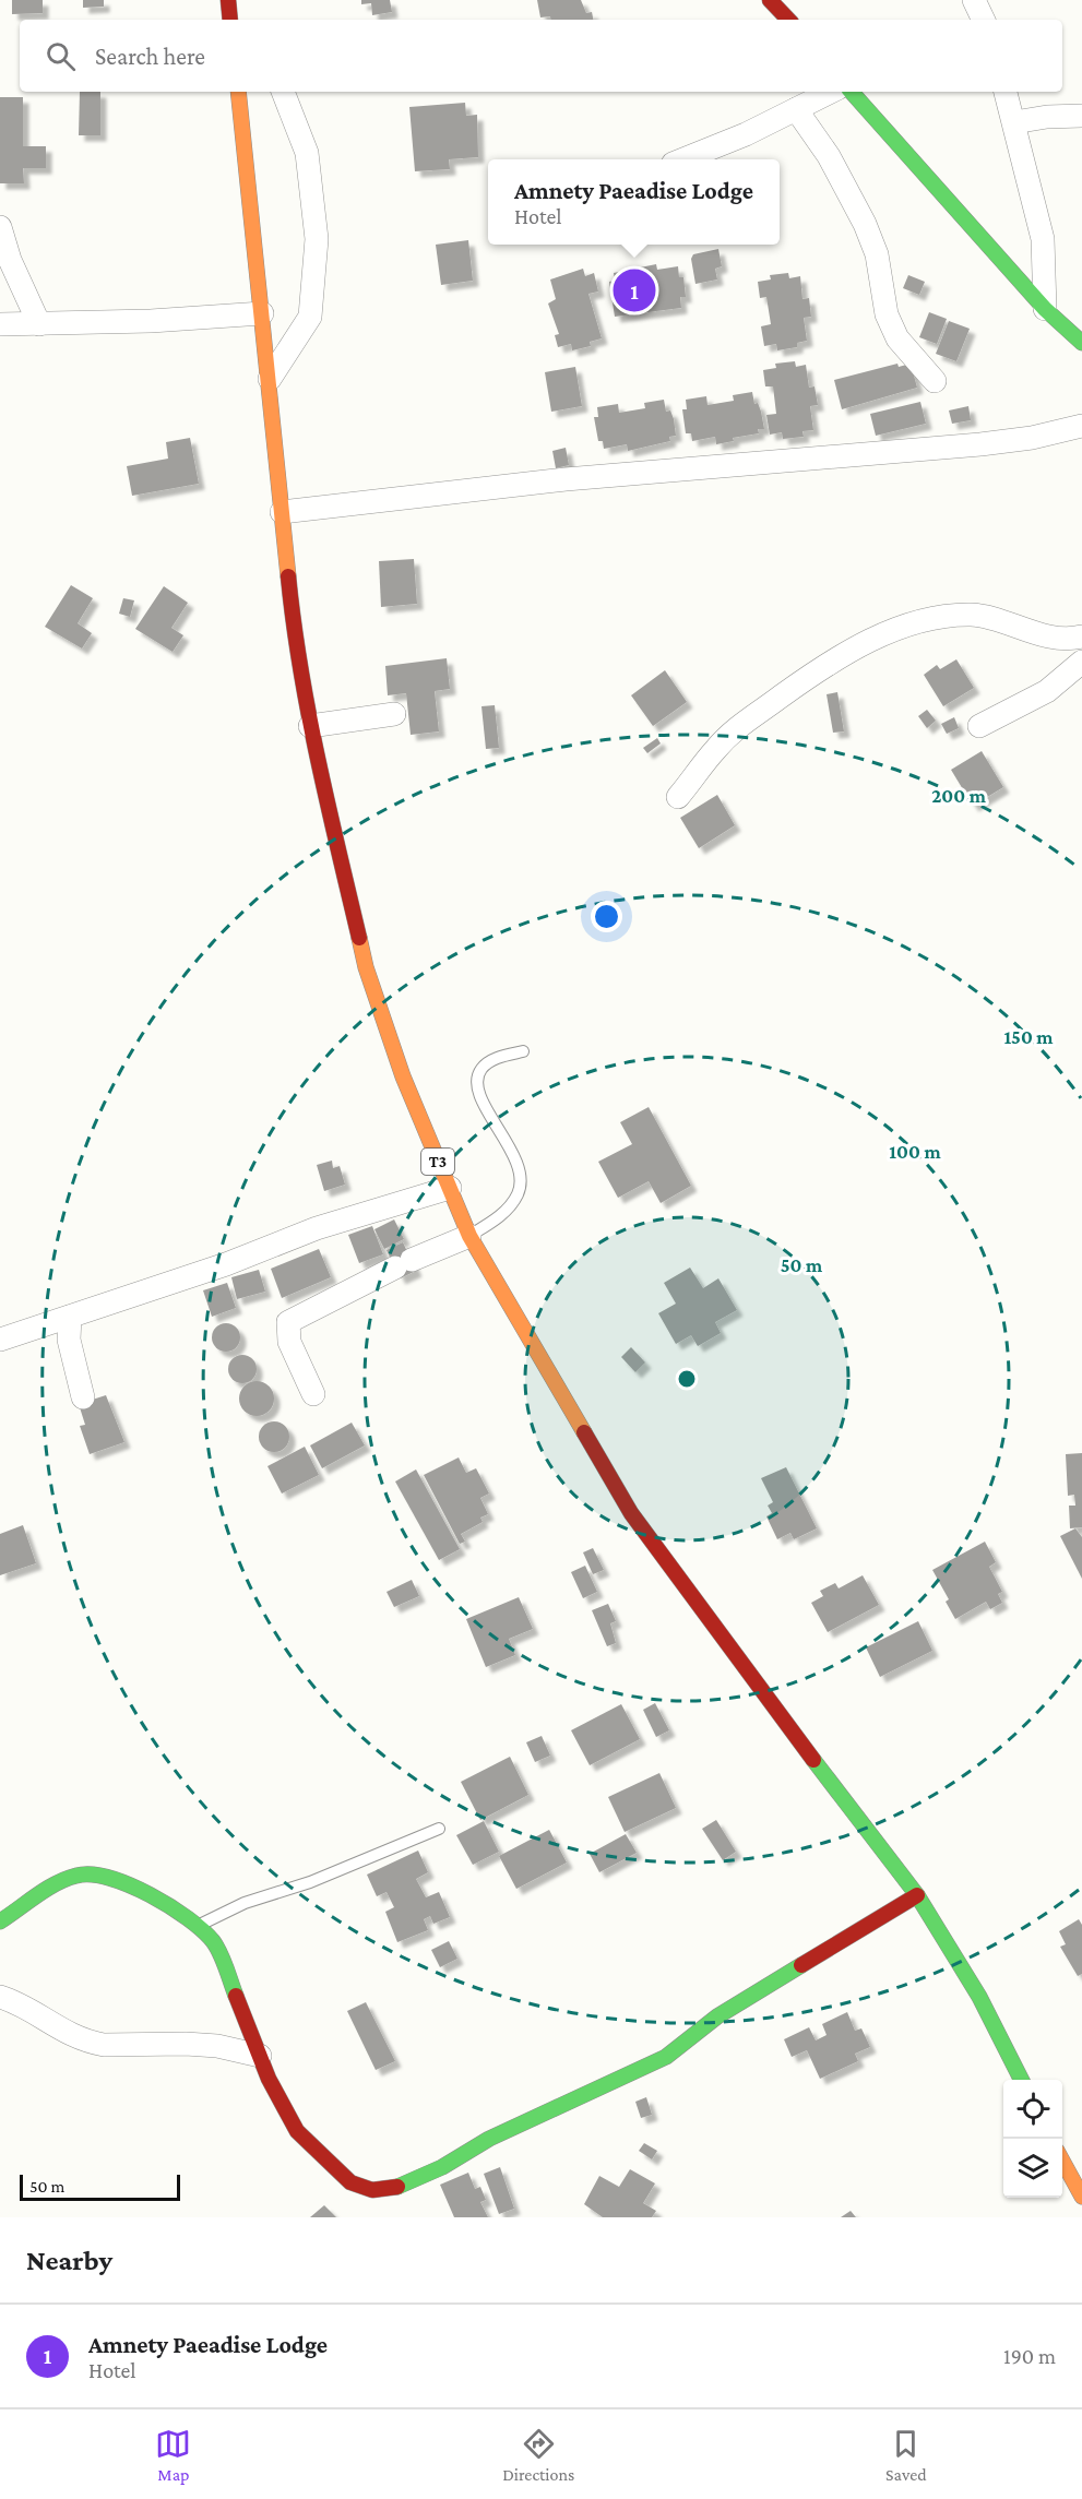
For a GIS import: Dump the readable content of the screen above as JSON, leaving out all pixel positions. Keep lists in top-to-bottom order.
{
  "streets": {
    "main road": ["T3"]
  },
  "scale_bar": "50 m",
  "page": {
    "search": "Search here",
    "popup": ["Amnety Paeadise Lodge", "Hotel"],
    "pins": "1",
    "scale": "50 m",
    "heading": "Nearby",
    "list": [
      {
        "mark": "1",
        "name": "Amnety Paeadise Lodge",
        "note": "Hotel",
        "value": "190 m"
      }
    ],
    "nav": ["Map", "Directions", "Saved"]
  },
  "rings": [
    "200 m",
    "150 m",
    "100 m",
    "50 m"
  ]
}
